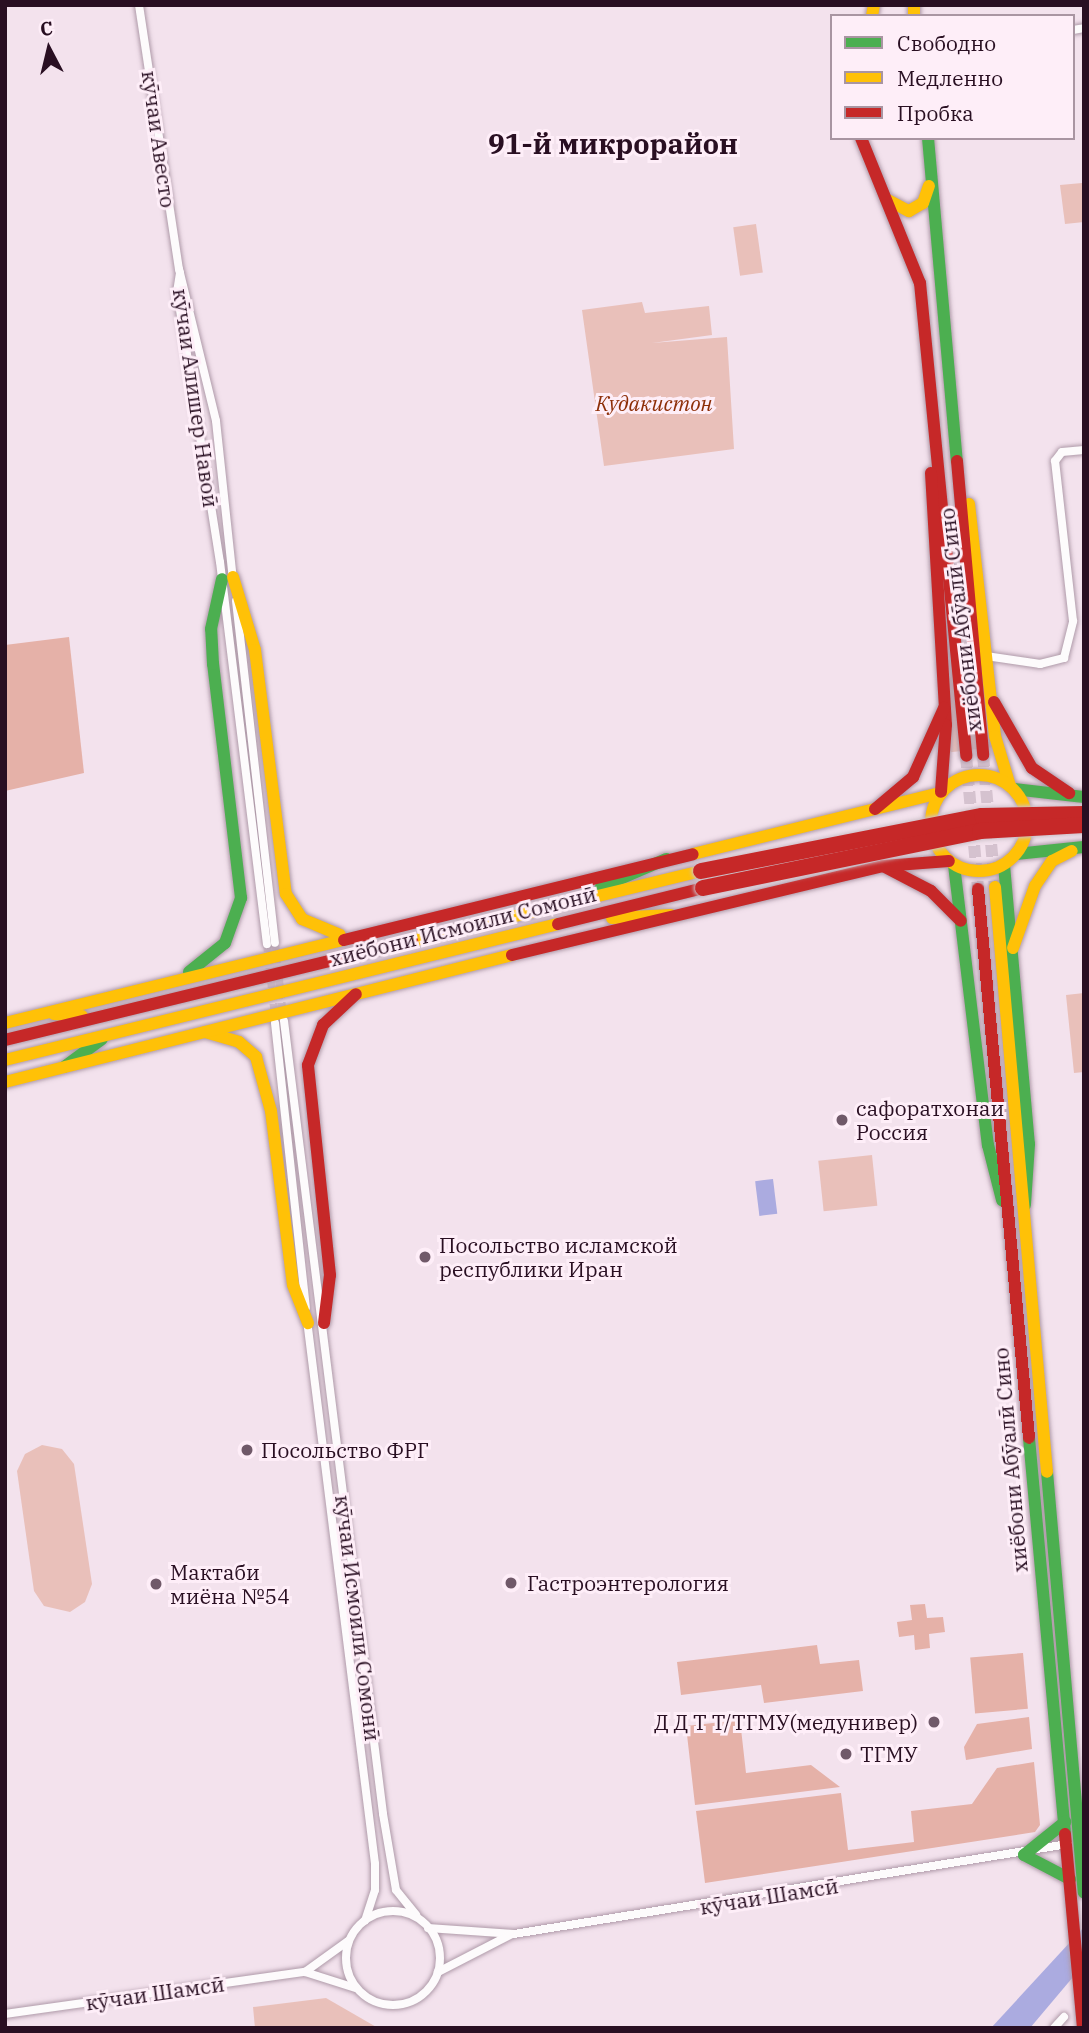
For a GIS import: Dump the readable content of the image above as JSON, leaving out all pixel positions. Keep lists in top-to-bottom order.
{
  "streets": {
    "main road": ["хиёбони Абӯалӣ Сино", "хиёбони Исмоили Сомонӣ"],
    "street": [
      "кӯчаи Авесто",
      "кӯчаи Алишер Навоӣ",
      "кӯчаи Исмоили Сомонӣ",
      "кӯчаи Шамсӣ"
    ]
  },
  "crossings": [
    ["кӯчаи Авесто", "кӯчаи Алишер Навоӣ"],
    ["хиёбони Абӯалӣ Сино", "кӯчаи Шамсӣ"],
    ["кӯчаи Исмоили Сомонӣ", "кӯчаи Шамсӣ"]
  ],
  "districts": ["91-й микрорайон"],
  "parks": ["Кудакистон"],
  "places": [
    "сафоратхонаи Россия",
    "Посольство исламской республики Иран",
    "Посольство ФРГ",
    "Гастроэнтерология",
    "Мактаби миёна №54",
    "Д Д Т Т/ТГМУ(медунивер)",
    "ТГМУ"
  ],
  "legend": ["Свободно", "Медленно", "Пробка"],
  "north": "top"
}
